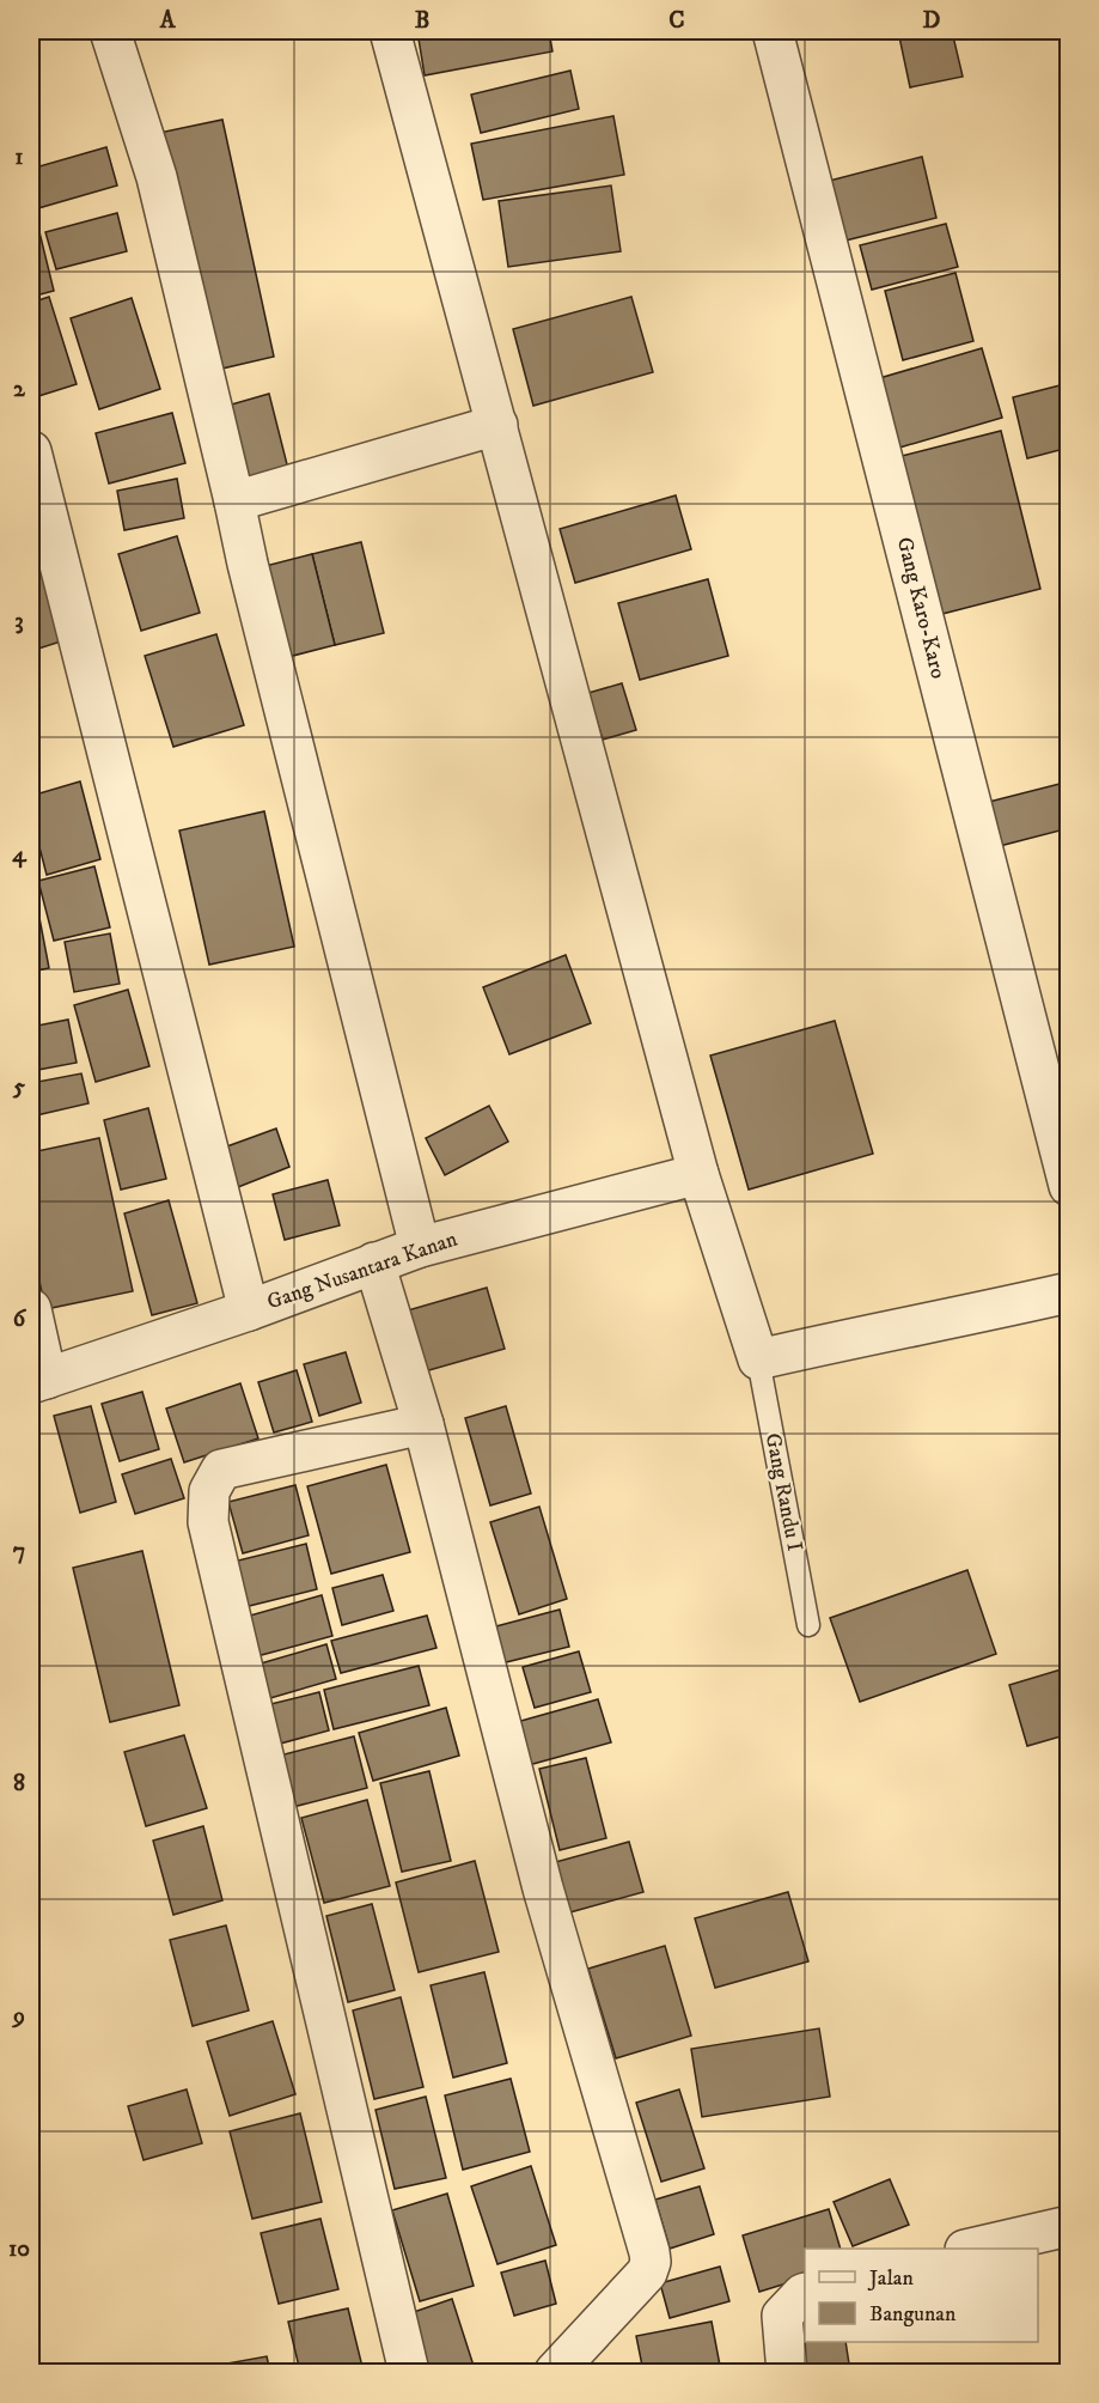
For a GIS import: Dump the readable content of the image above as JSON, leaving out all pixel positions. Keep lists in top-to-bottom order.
{
  "streets": {
    "street": ["Gang Karo-Karo", "Gang Nusantara Kanan"],
    "lane": ["Gang Randu I"]
  },
  "legend": ["Jalan", "Bangunan"],
  "grid": {
    "columns": [
      "A",
      "B",
      "C",
      "D"
    ],
    "rows": [
      "1",
      "2",
      "3",
      "4",
      "5",
      "6",
      "7",
      "8",
      "9",
      "10"
    ]
  }
}
